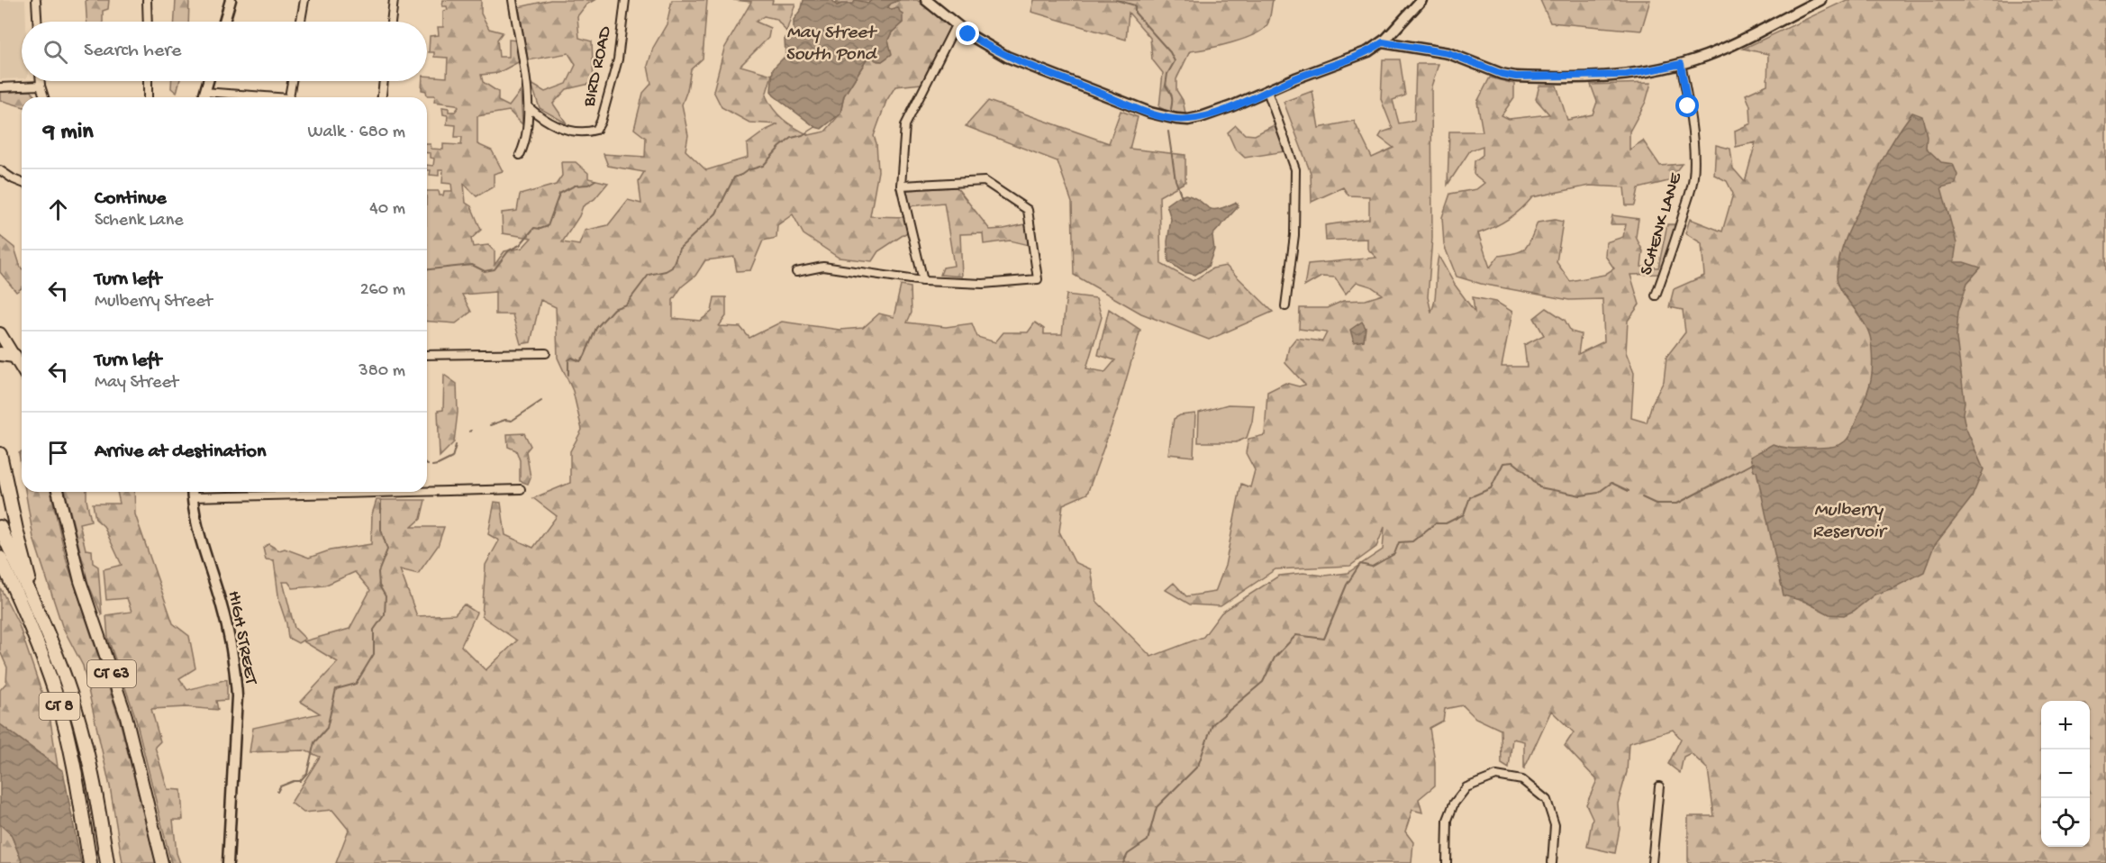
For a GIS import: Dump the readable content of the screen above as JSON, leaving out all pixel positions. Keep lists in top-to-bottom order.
{
  "streets": {
    "highway": ["CT 8"],
    "main road": ["CT 63"],
    "street": ["BIRD ROAD", "SCHENK LANE", "HIGH STREET"]
  },
  "water": ["May Street South Pond", "Mulberry Reservoir"],
  "page": {
    "search": "Search here",
    "heading": ["9 min", "Walk · 680 m"],
    "list": [
      ["Continue", "Schenk Lane", "40 m"],
      ["Turn left", "Mulberry Street", "260 m"],
      ["Turn left", "May Street", "380 m"],
      "Arrive at destination"
    ],
    "map_buttons": ["+", "−"]
  }
}
